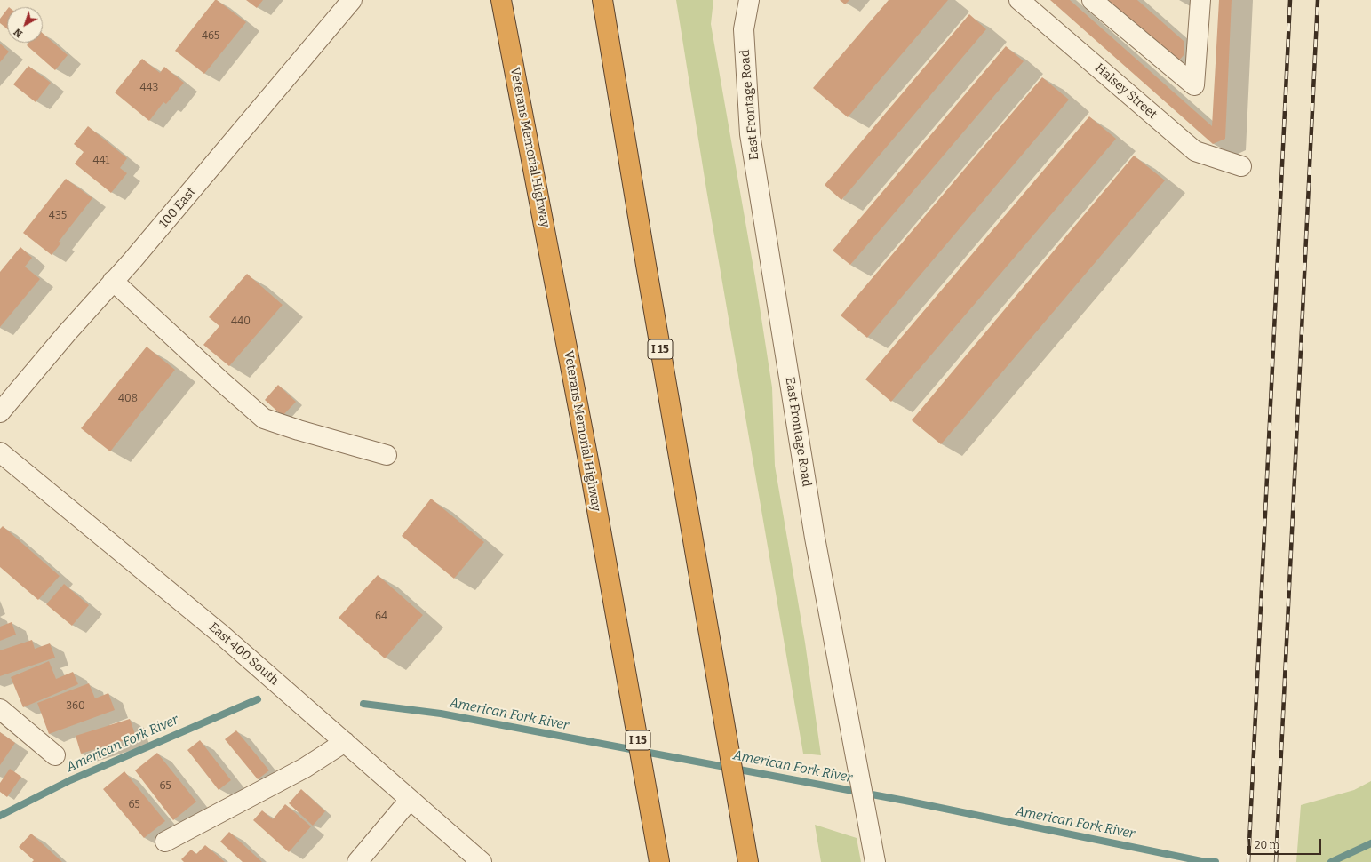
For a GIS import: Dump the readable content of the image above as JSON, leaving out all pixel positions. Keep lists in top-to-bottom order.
{
  "streets": {
    "highway": ["Veterans Memorial Highway", "I 15"],
    "street": [
      "Halsey Street",
      "East Frontage Road",
      "100 East",
      "East 400 South"
    ]
  },
  "water": ["American Fork River"],
  "house_numbers": [
    "465",
    "443",
    "441",
    "435",
    "440",
    "408",
    "64",
    "360",
    "65",
    "65"
  ],
  "scale_bar": "20 m",
  "north": "bottom left"
}
